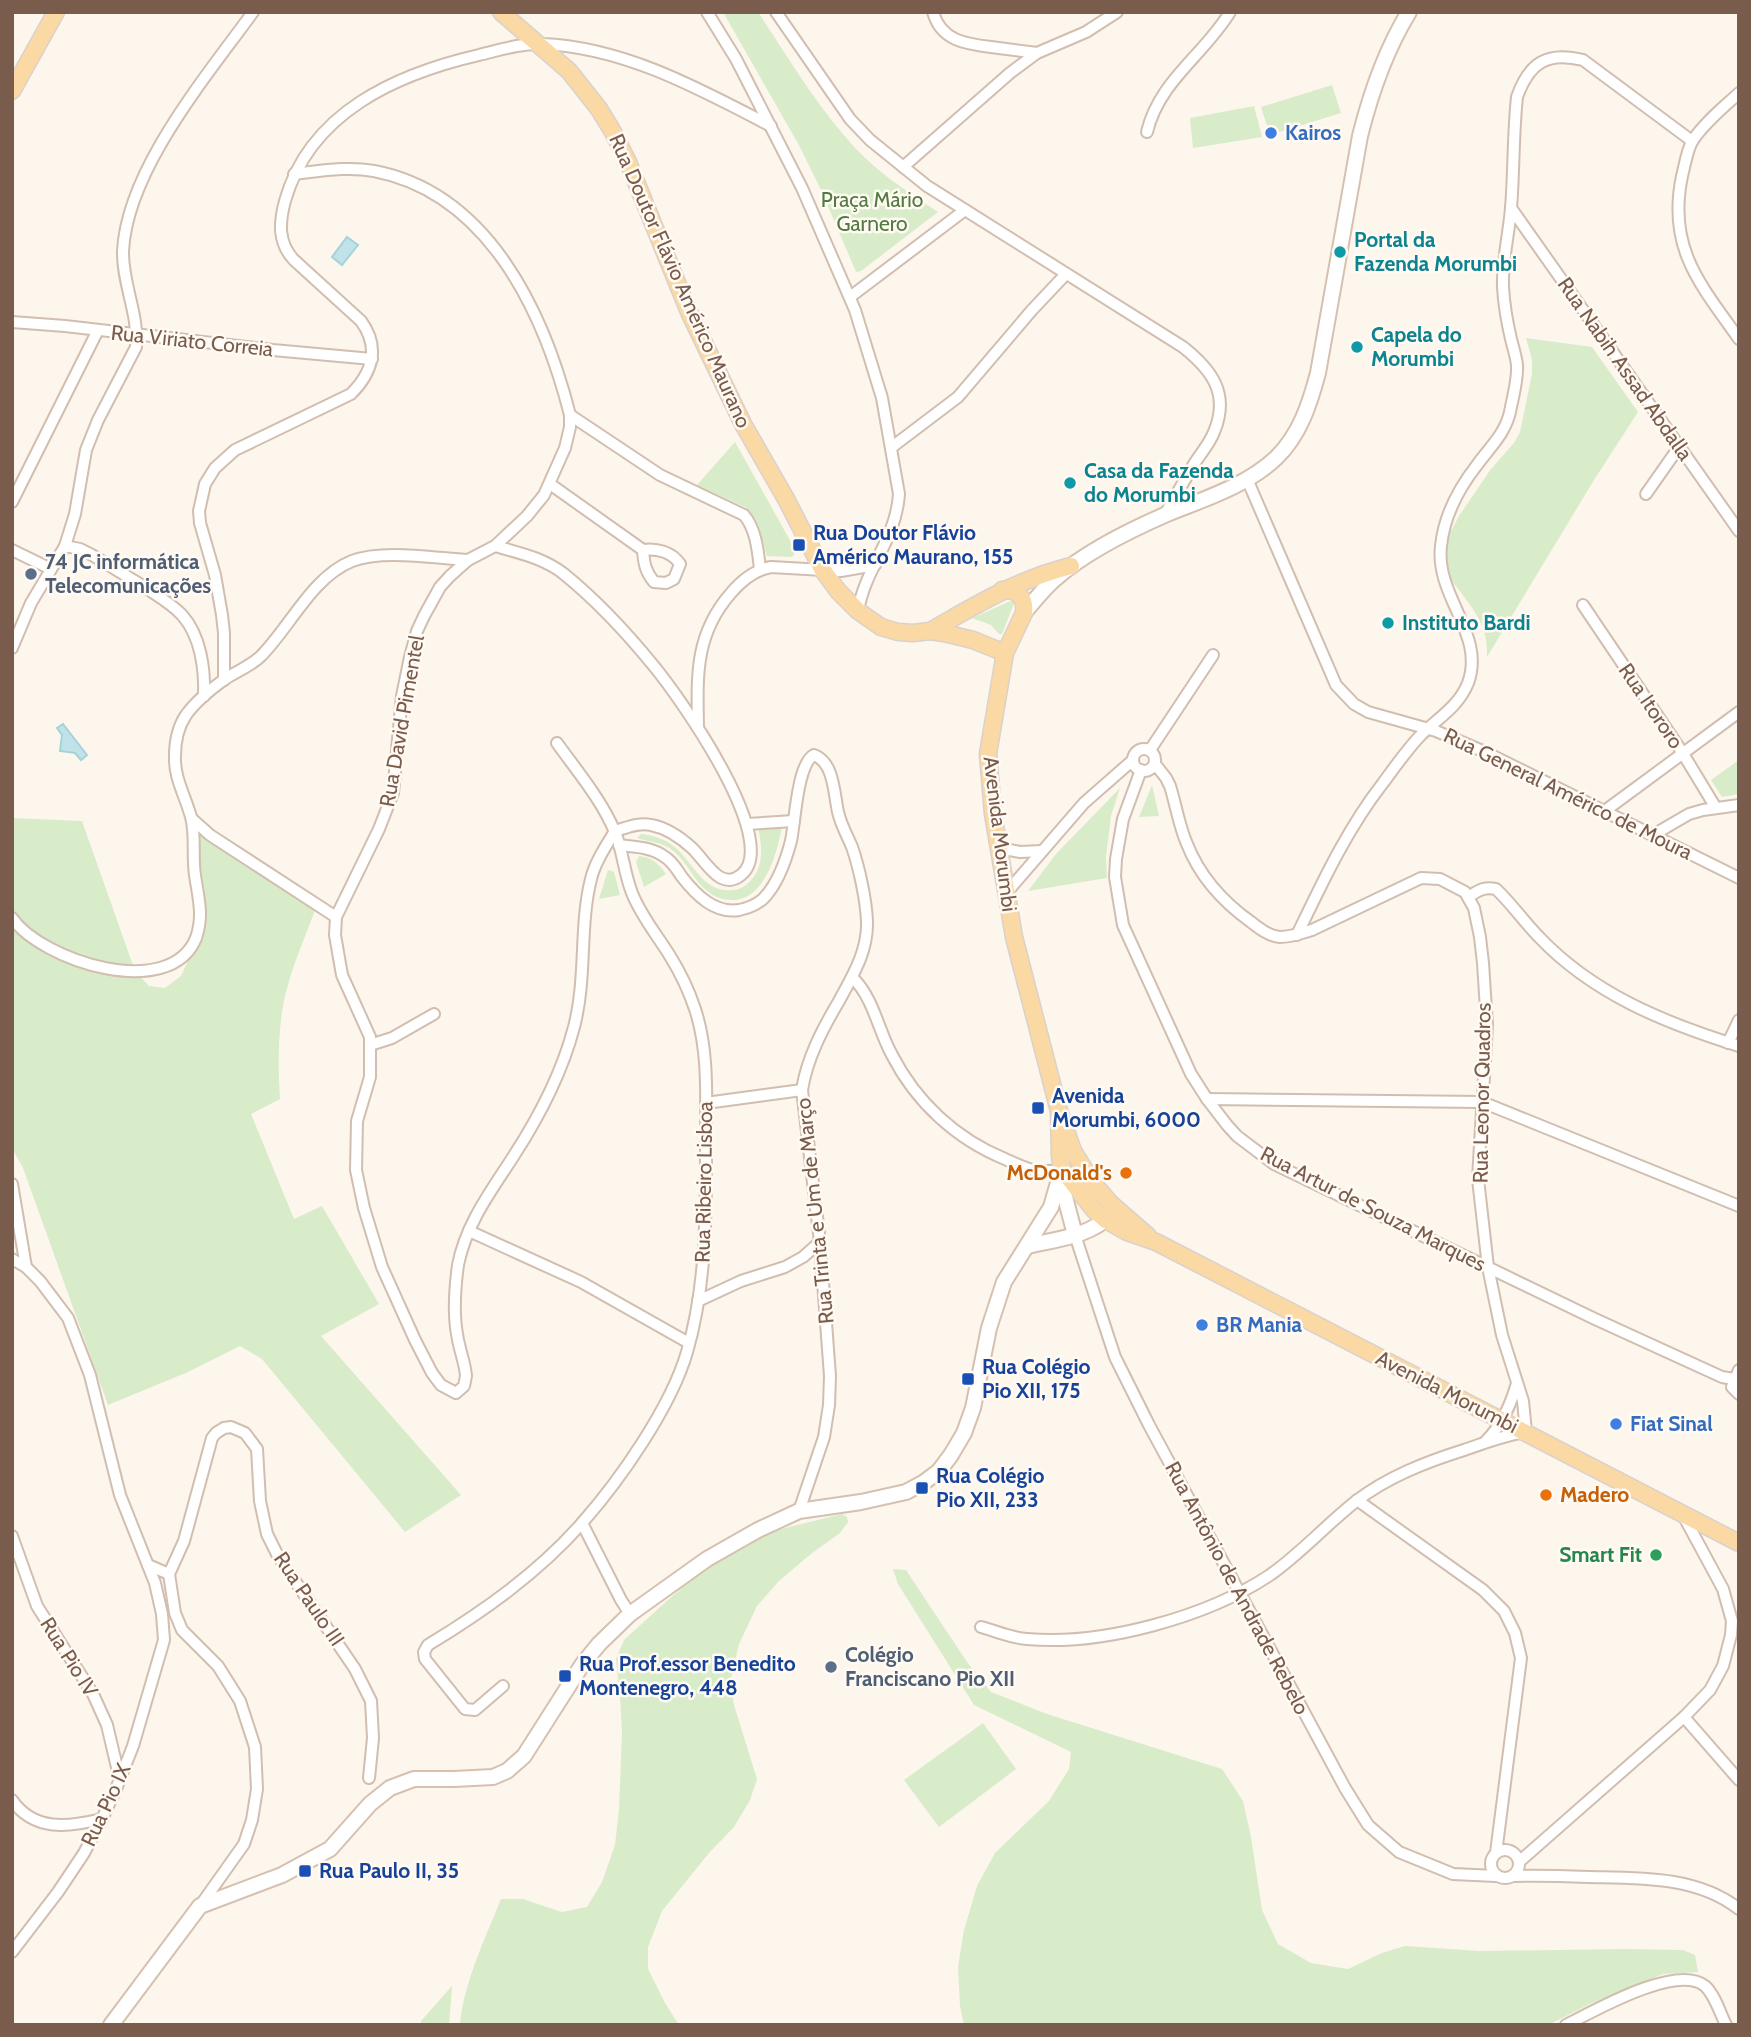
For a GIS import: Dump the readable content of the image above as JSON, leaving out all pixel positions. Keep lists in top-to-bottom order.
{
  "streets": {
    "main road": ["Rua Doutor Flávio Américo Maurano", "Avenida Morumbi"],
    "street": [
      "Rua Viriato Correia",
      "Rua Nabih Assad Abdalla",
      "Rua Itororo",
      "Rua David Pimentel",
      "Rua General Américo de Moura",
      "Rua Leonor Quadros",
      "Rua Ribeiro Lisboa",
      "Rua Artur de Souza Marques",
      "Rua Trinta e Um de Março",
      "Rua Antônio de Andrade Rebelo",
      "Rua Paulo III",
      "Rua Pio IV",
      "Rua Pio IX"
    ]
  },
  "crossings": [
    ["Rua Doutor Flávio Américo Maurano", "Avenida Morumbi"],
    ["Rua General Américo de Moura", "Avenida Morumbi"],
    ["Avenida Morumbi", "Rua Leonor Quadros"],
    ["Rua Leonor Quadros", "Rua Artur de Souza Marques"],
    ["Rua Ribeiro Lisboa", "Rua Trinta e Um de Março"],
    ["Rua Pio IV", "Rua Pio IX"]
  ],
  "parks": ["Praça Mário Garnero"],
  "places": {
    "other": [
      "Kairos",
      "Portal da Fazenda Morumbi",
      "Capela do Morumbi",
      "Casa da Fazenda do Morumbi",
      "74 JC informática Telecomunicações",
      "Instituto Bardi",
      "McDonald's",
      "BR Mania",
      "Fiat Sinal",
      "Madero",
      "Smart Fit",
      "Colégio Franciscano Pio XII"
    ],
    "transit": [
      "Rua Doutor Flávio Américo Maurano, 155",
      "Avenida Morumbi, 6000",
      "Rua Colégio Pio XII, 175",
      "Rua Colégio Pio XII, 233",
      "Rua Prof.essor Benedito Montenegro, 448",
      "Rua Paulo II, 35"
    ]
  }
}
